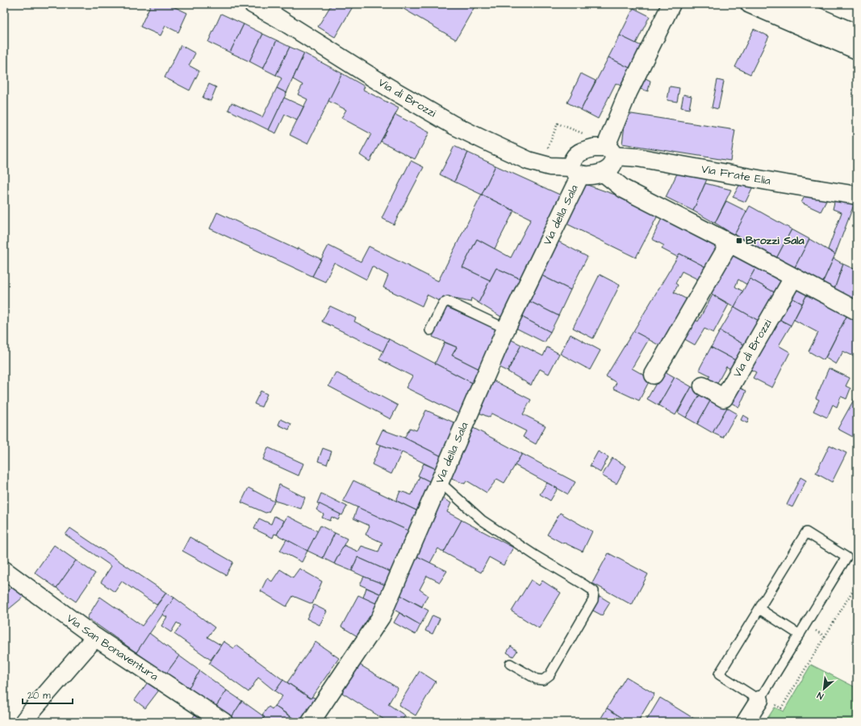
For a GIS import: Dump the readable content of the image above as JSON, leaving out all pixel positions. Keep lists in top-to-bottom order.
{
  "streets": {
    "street": [
      "Via di Brozzi",
      "Via Frate Elia",
      "Via della Sala",
      "Via San Bonaventura"
    ]
  },
  "crossings": [
    ["Via di Brozzi", "Via Frate Elia"],
    ["Via di Brozzi", "Via della Sala"],
    ["Via Frate Elia", "Via della Sala"]
  ],
  "places": {
    "transit": ["Brozzi Sala"]
  },
  "scale_bar": "20 m",
  "north": "bottom left"
}
